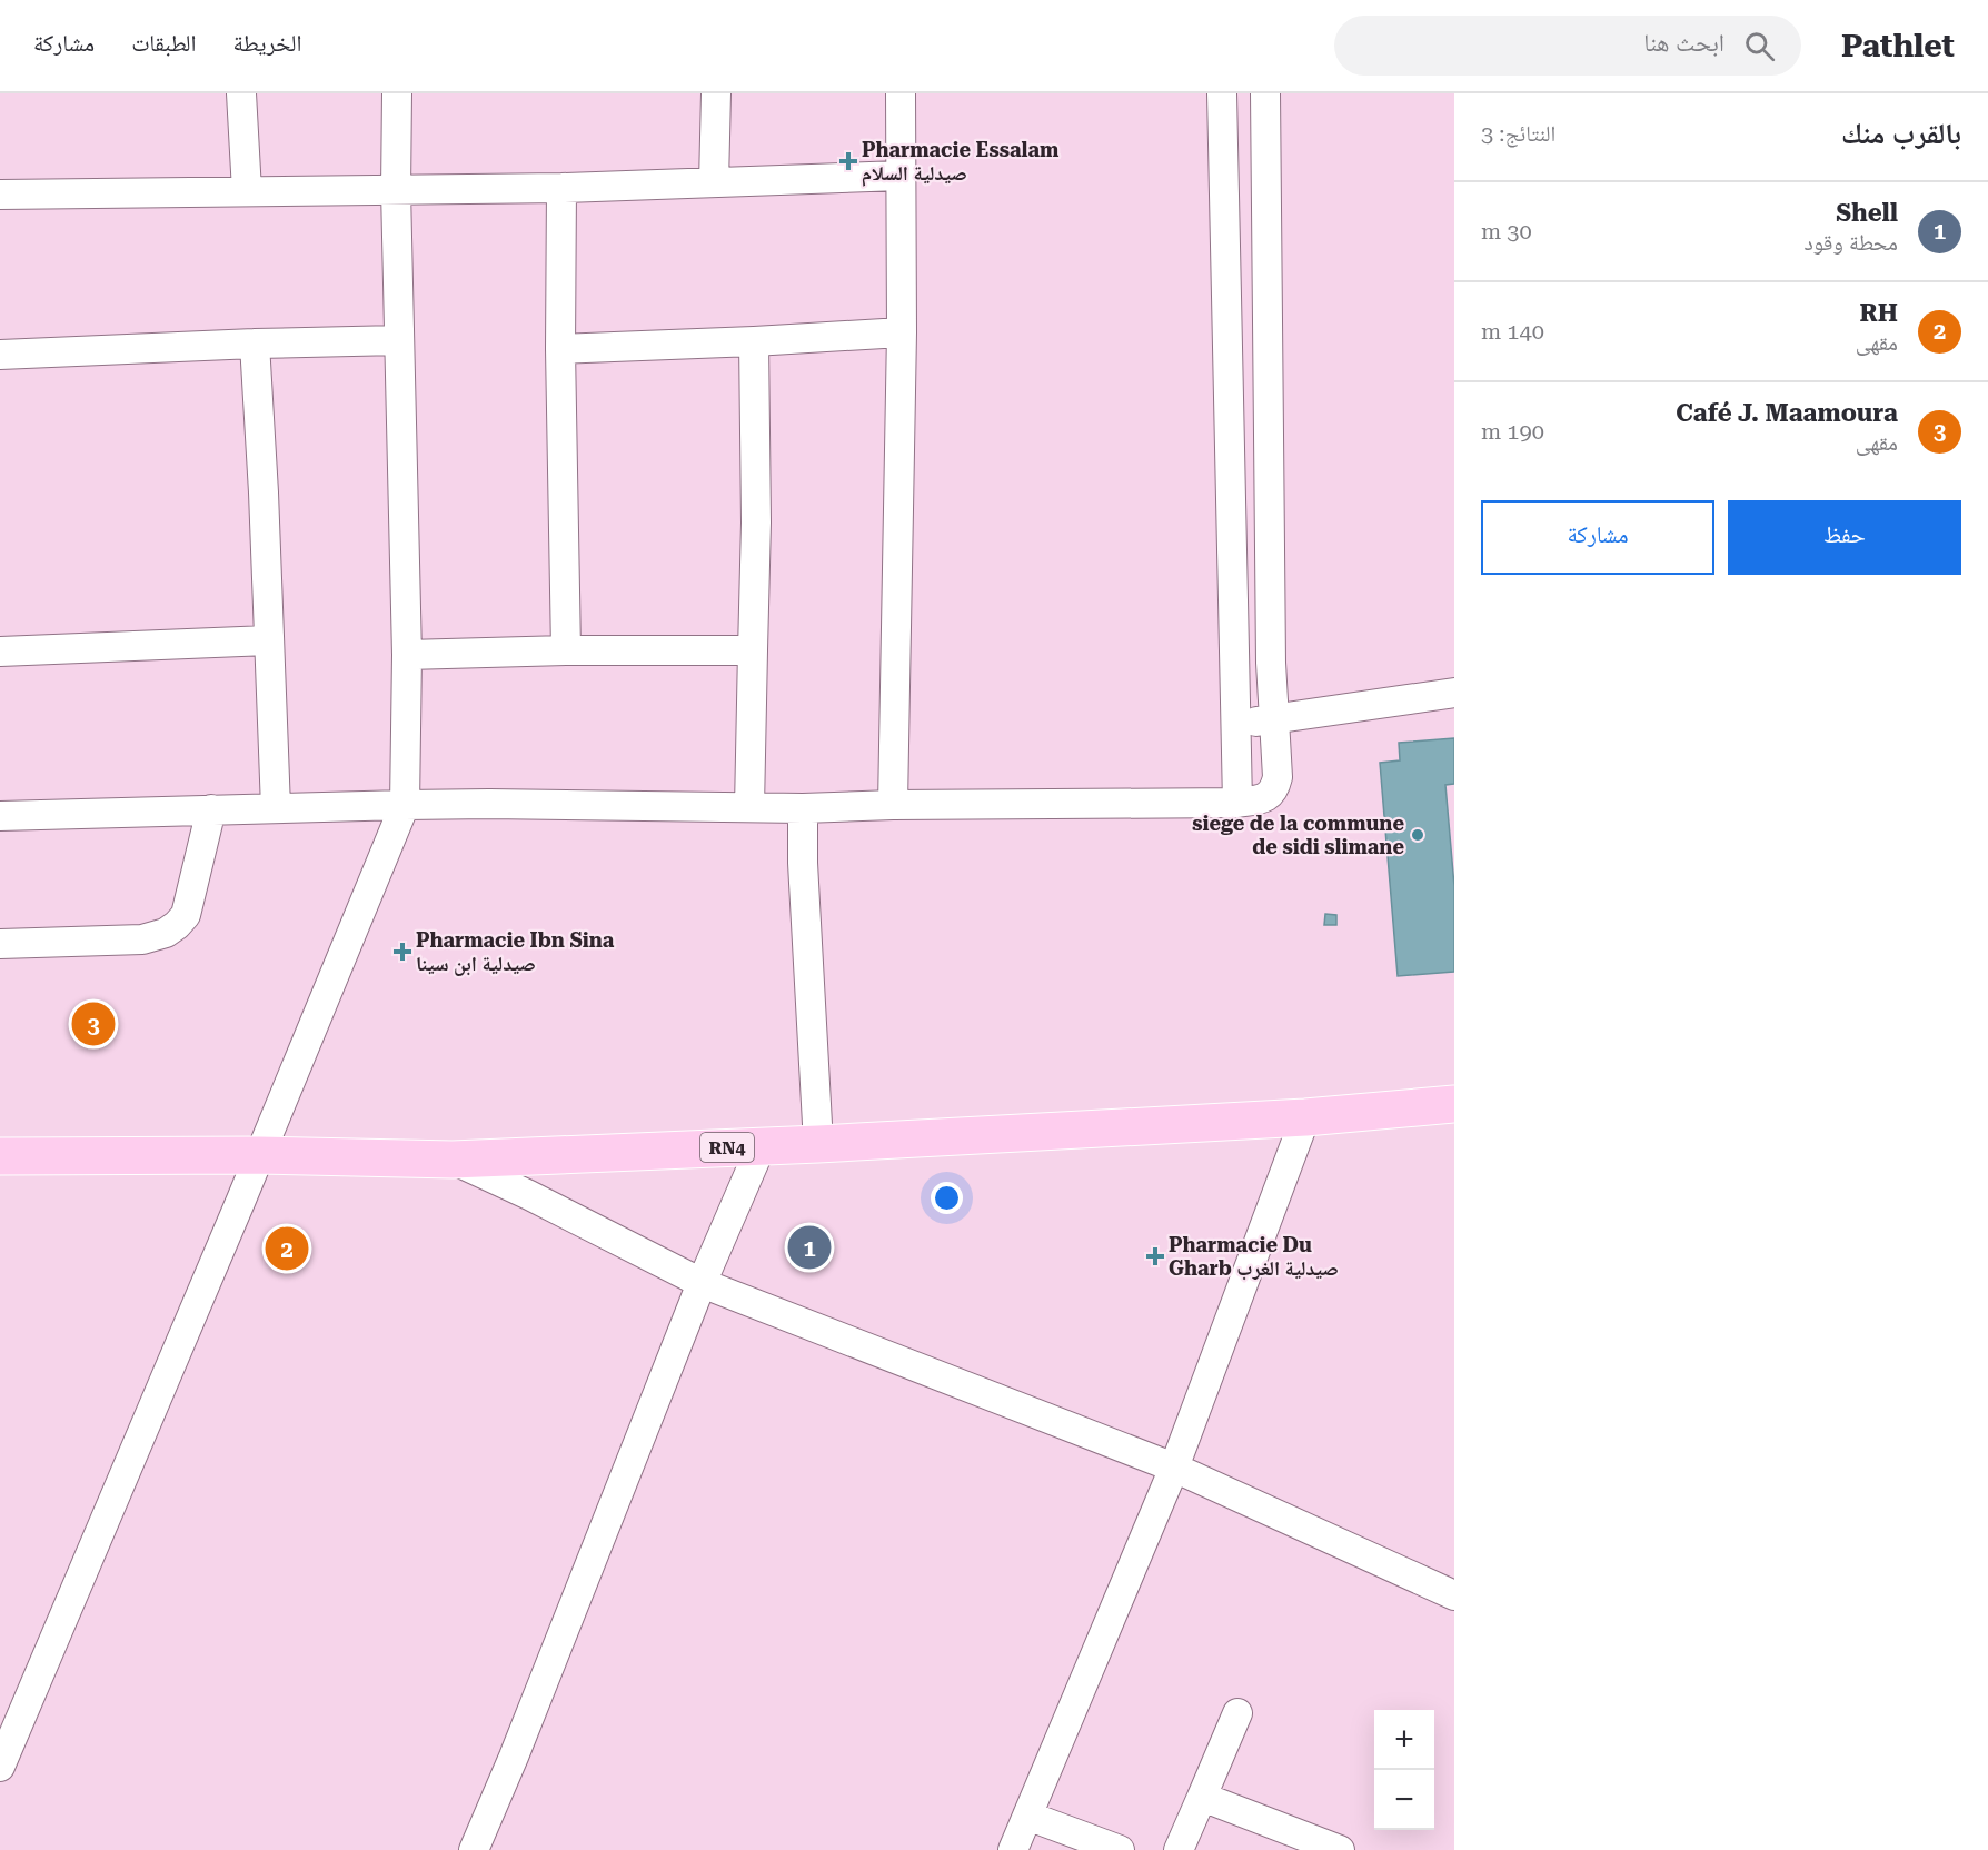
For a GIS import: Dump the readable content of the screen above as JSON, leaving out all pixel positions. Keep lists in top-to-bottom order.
{
  "streets": {
    "main road": ["RN4"]
  },
  "places": {
    "health": ["Pharmacie Essalam صيدلية السلام", "Pharmacie Ibn Sina صيدلية ابن سينا", "Pharmacie Du Gharb صيدلية الغرب"],
    "other": ["siege de la commune de sidi slimane"]
  },
  "page": {
    "header": "Pathlet",
    "search": "ابحث هنا",
    "nav": ["الخريطة", "الطبقات", "مشاركة"],
    "heading": ["بالقرب منك", "النتائج: 3"],
    "list": [
      {
        "mark": "1",
        "name": "Shell",
        "note": "محطة وقود",
        "value": "30 m"
      },
      {
        "mark": "2",
        "name": "RH",
        "note": "مقهى",
        "value": "140 m"
      },
      {
        "mark": "3",
        "name": "Café J. Maamoura",
        "note": "مقهى",
        "value": "190 m"
      }
    ],
    "buttons": ["حفظ", "مشاركة"],
    "pins": ["3", "1", "2"],
    "map_buttons": ["+", "−"]
  }
}
